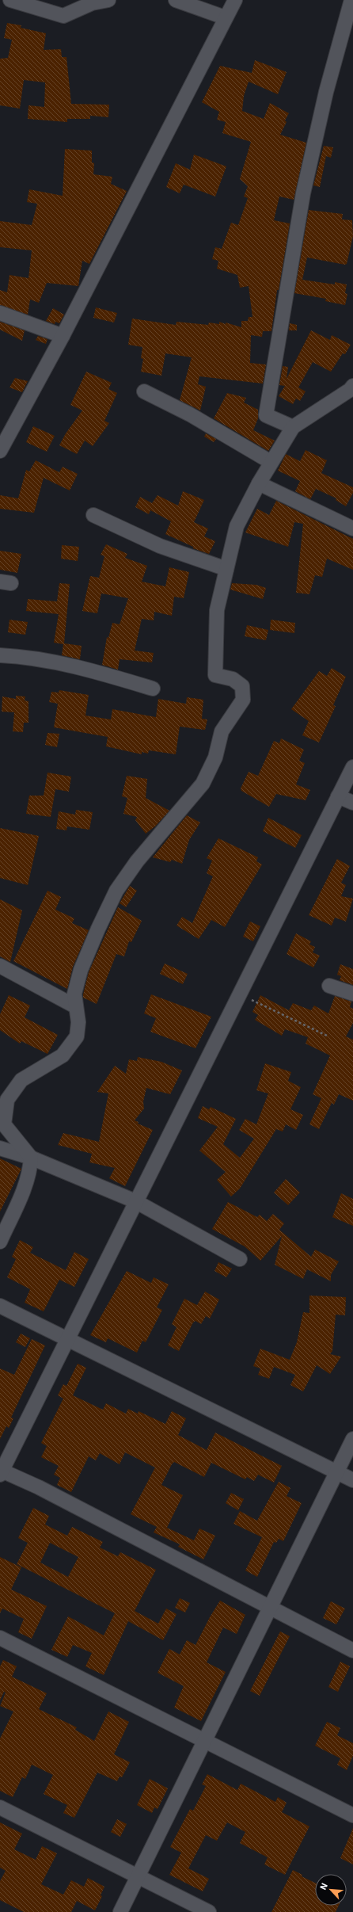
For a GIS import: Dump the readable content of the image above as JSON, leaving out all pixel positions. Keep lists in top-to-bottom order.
{
  "north": "top left"
}
